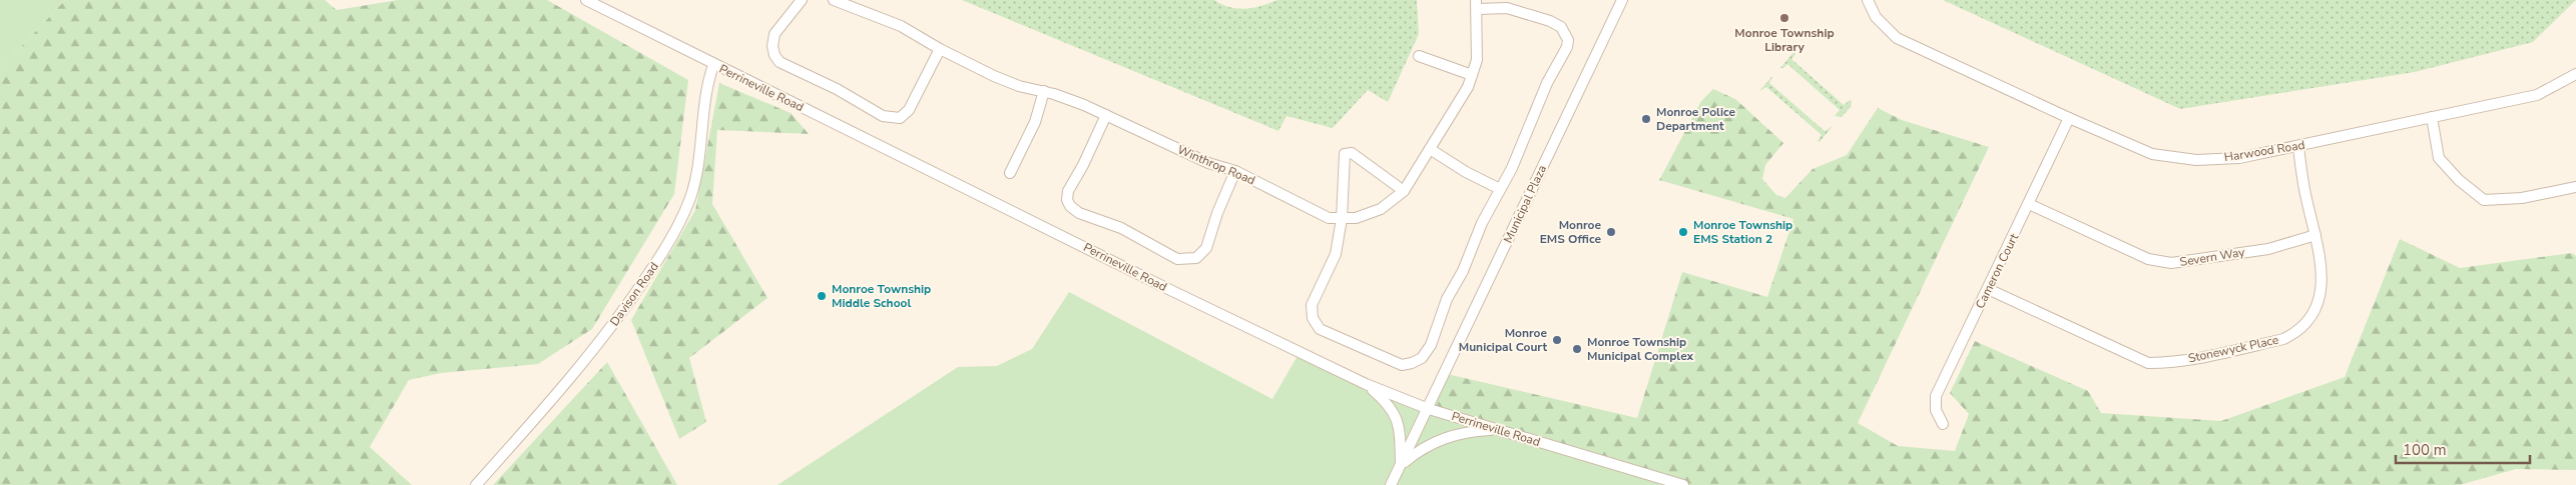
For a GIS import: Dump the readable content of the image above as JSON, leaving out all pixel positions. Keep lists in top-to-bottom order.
{
  "streets": {
    "street": [
      "Perrineville Road",
      "Harwood Road",
      "Winthrop Road",
      "Municipal Plaza",
      "Severn Way",
      "Cameron Court",
      "Davison Road",
      "Stonewyck Place"
    ]
  },
  "crossings": [
    ["Perrineville Road", "Municipal Plaza"],
    ["Perrineville Road", "Davison Road"],
    ["Harwood Road", "Cameron Court"],
    ["Harwood Road", "Stonewyck Place"],
    ["Severn Way", "Cameron Court"],
    ["Severn Way", "Stonewyck Place"],
    ["Cameron Court", "Stonewyck Place"]
  ],
  "places": [
    "Monroe Township Library",
    "Monroe Police Department",
    "Monroe EMS Office",
    "Monroe Township EMS Station 2",
    "Monroe Township Middle School",
    "Monroe Municipal Court",
    "Monroe Township Municipal Complex"
  ],
  "scale_bar": "100 m"
}
